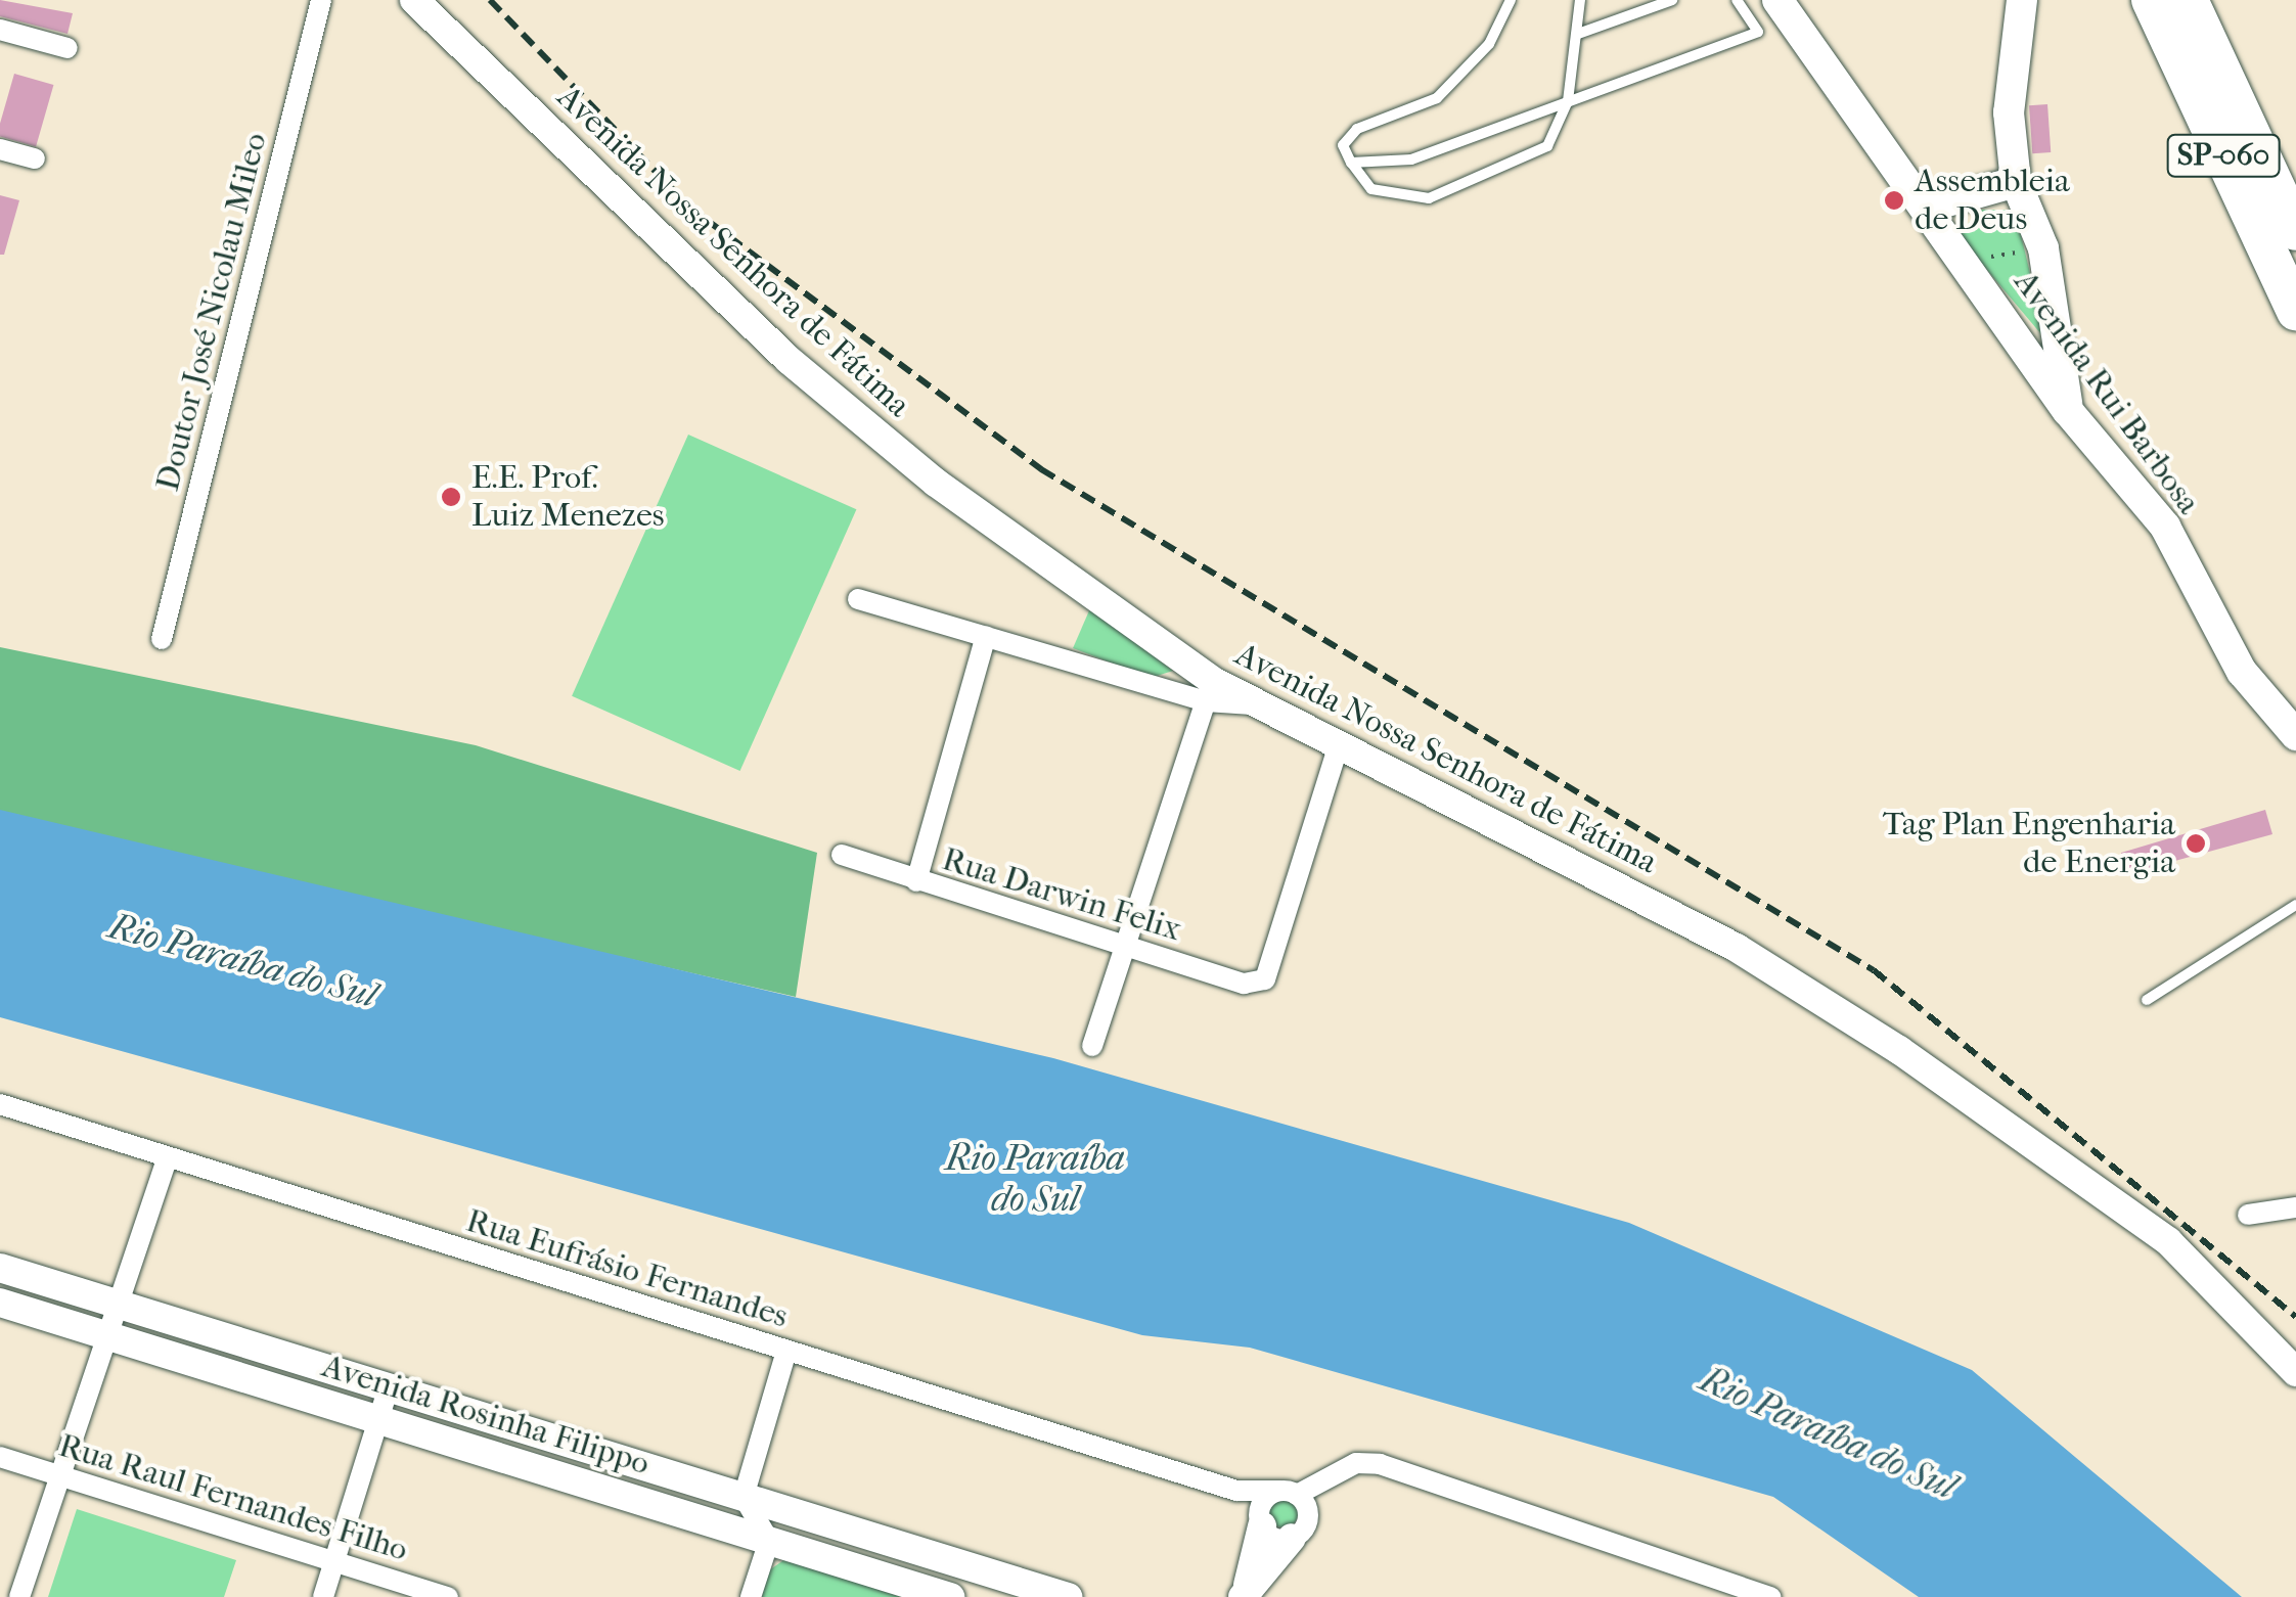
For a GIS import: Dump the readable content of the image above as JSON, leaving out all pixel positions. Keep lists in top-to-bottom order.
{
  "streets": {
    "highway": ["SP-060"],
    "main road": ["Avenida Rui Barbosa"],
    "street": [
      "Avenida Nossa Senhora de Fátima",
      "Doutor José Nicolau Mileo",
      "Rua Darwin Felix",
      "Rua Eufrásio Fernandes",
      "Avenida Rosinha Filippo",
      "Rua Raul Fernandes Filho"
    ]
  },
  "crossings": [
    ["Avenida Nossa Senhora de Fátima", "Rua Darwin Felix"]
  ],
  "water": ["Rio Paraíba do Sul"],
  "places": ["Assembleia de Deus", "E.E. Prof. Luiz Menezes", "Tag Plan Engenharia de Energia"]
}
